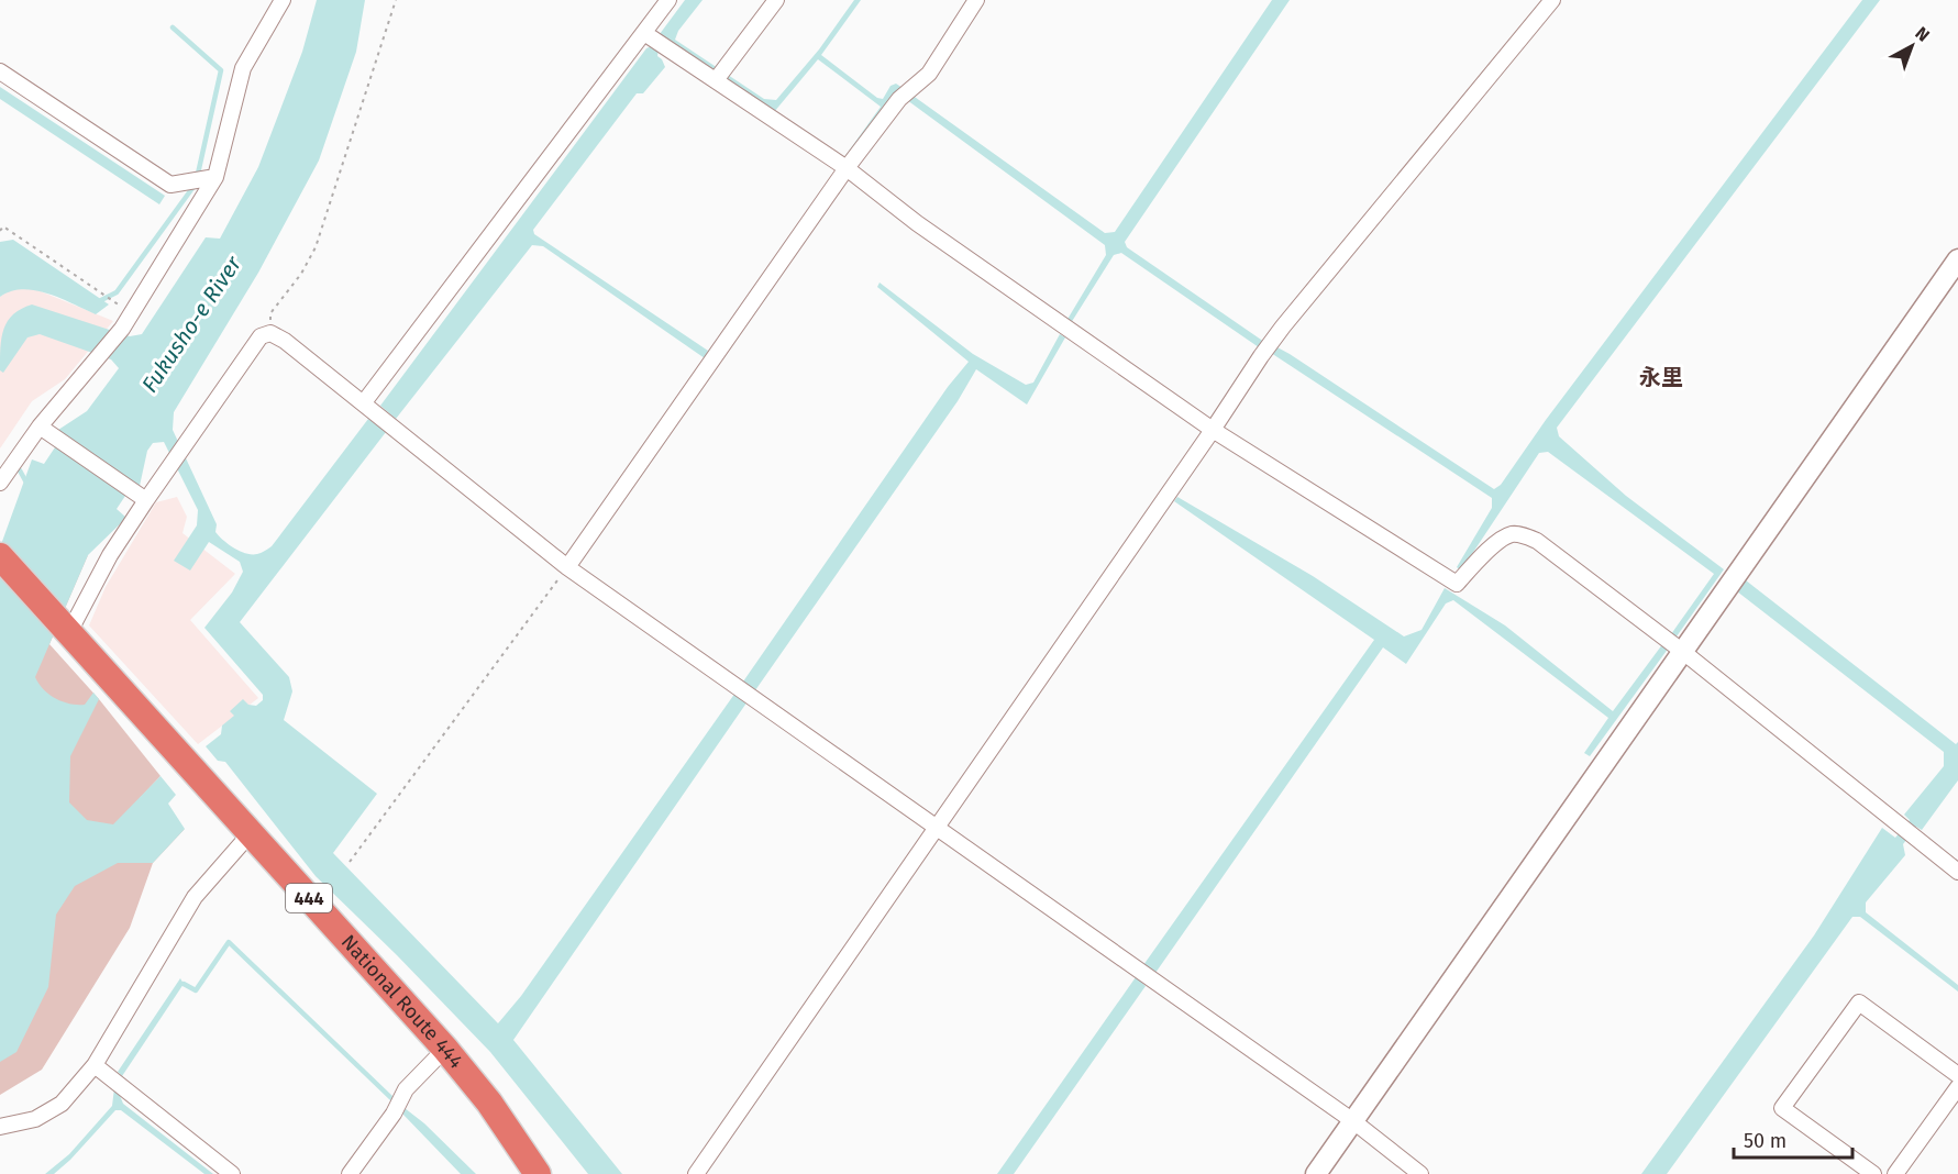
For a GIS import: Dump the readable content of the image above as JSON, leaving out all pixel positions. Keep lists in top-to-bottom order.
{
  "streets": {
    "highway": ["444", "National Route 444"]
  },
  "crossings": [
    ["444", "National Route 444"]
  ],
  "districts": ["永里"],
  "water": ["Fukusho-e River"],
  "scale_bar": "50 m",
  "north": "top right"
}
